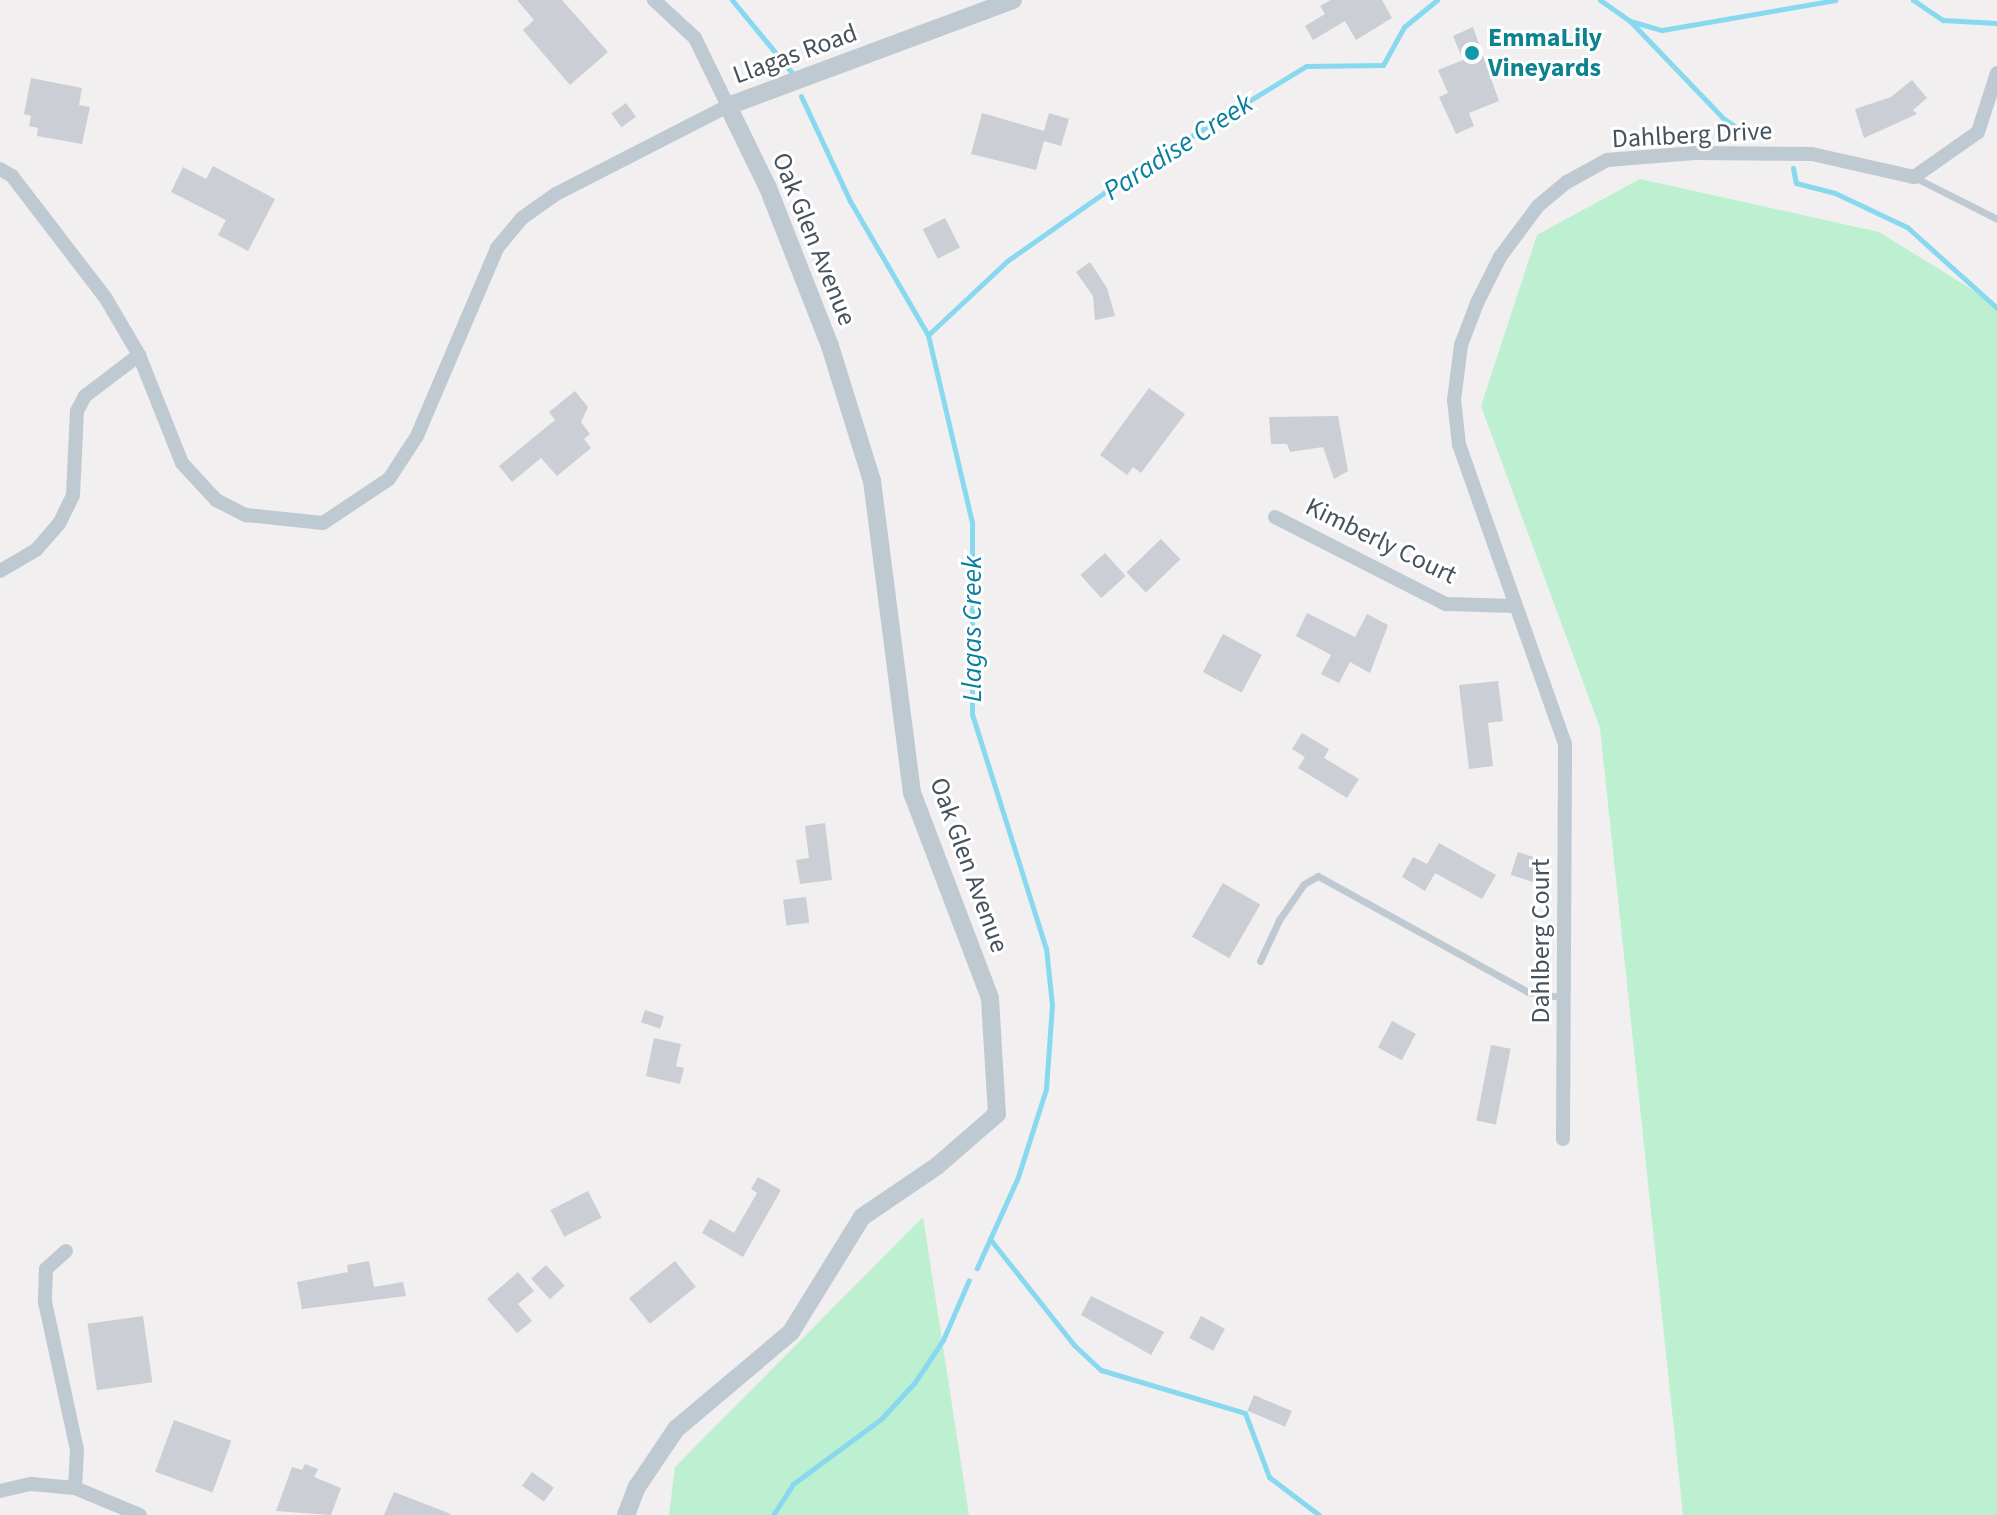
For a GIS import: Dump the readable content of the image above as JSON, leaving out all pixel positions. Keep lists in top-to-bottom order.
{
  "streets": {
    "street": [
      "Llagas Road",
      "Dahlberg Drive",
      "Oak Glen Avenue",
      "Kimberly Court",
      "Dahlberg Court"
    ]
  },
  "crossings": [
    ["Llagas Road", "Oak Glen Avenue"],
    ["Dahlberg Drive", "Kimberly Court"],
    ["Dahlberg Drive", "Dahlberg Court"]
  ],
  "water": ["Paradise Creek", "Llagas Creek"],
  "places": ["EmmaLily Vineyards"]
}
